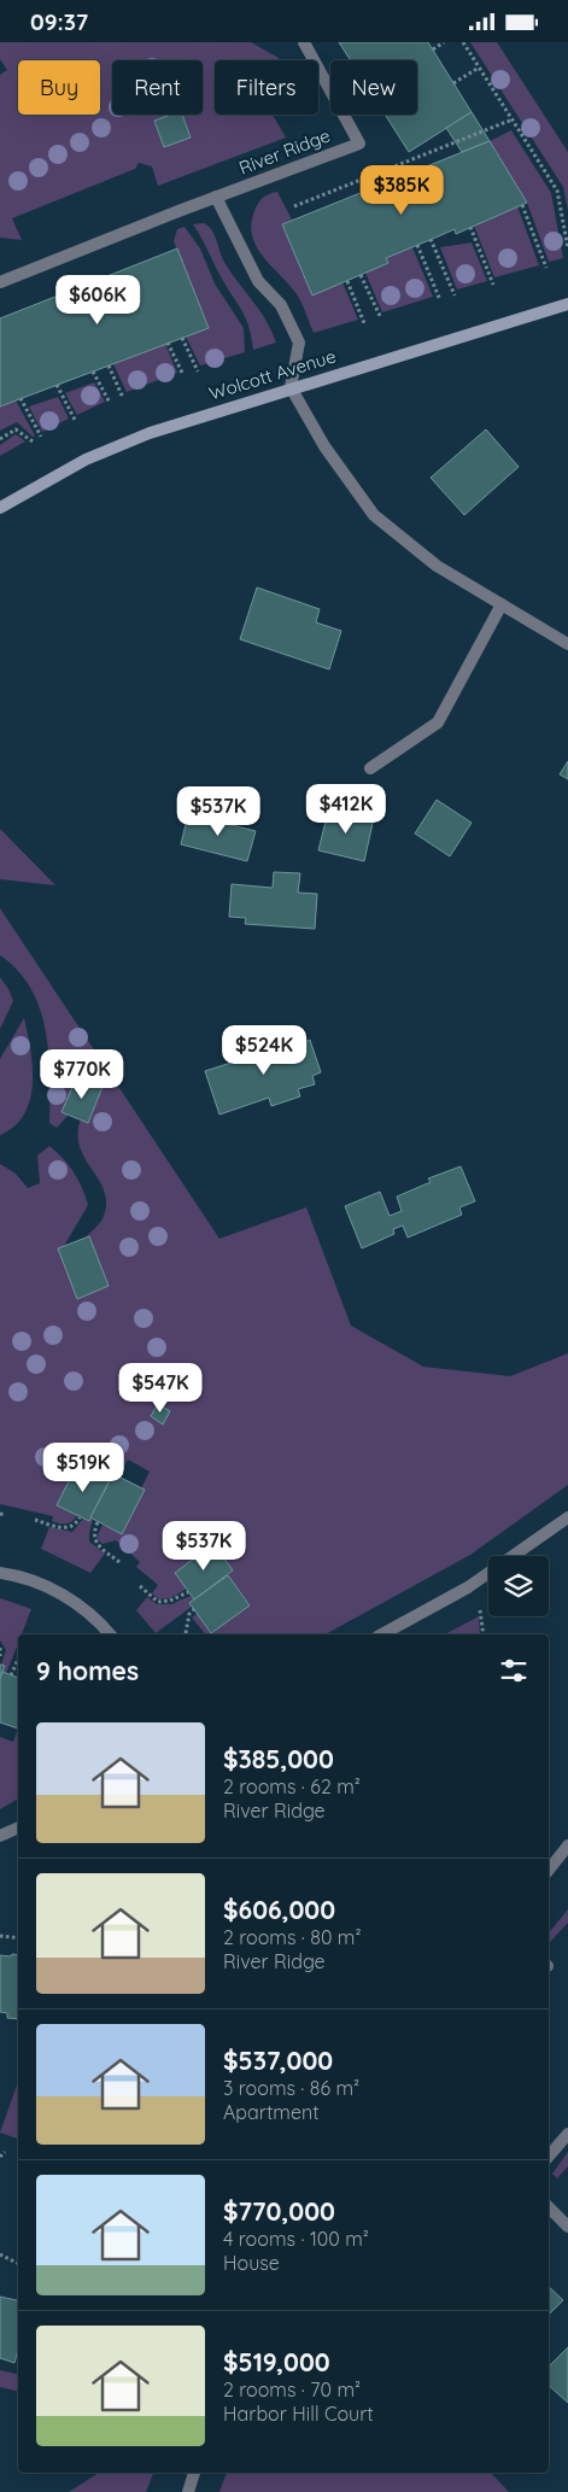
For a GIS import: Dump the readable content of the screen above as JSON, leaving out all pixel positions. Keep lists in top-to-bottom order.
{
  "streets": {
    "main road": ["Wolcott Avenue"],
    "street": ["River Ridge"]
  },
  "page": {
    "status": "09:37",
    "chip": [
      "Buy",
      "Rent",
      "Filters",
      "New"
    ],
    "price": [
      "$385K",
      "$606K",
      "$412K",
      "$537K",
      "$524K",
      "$770K",
      "$547K",
      "$519K",
      "$537K"
    ],
    "heading": "9 homes",
    "list": [
      {
        "name": "$385,000",
        "note": "2 rooms · 62 m² · River Ridge"
      },
      {
        "name": "$606,000",
        "note": "2 rooms · 80 m² · River Ridge"
      },
      {
        "name": "$537,000",
        "note": "3 rooms · 86 m² · Apartment"
      },
      {
        "name": "$770,000",
        "note": "4 rooms · 100 m² · House"
      },
      {
        "name": "$519,000",
        "note": "2 rooms · 70 m² · Harbor Hill Court"
      }
    ]
  }
}
